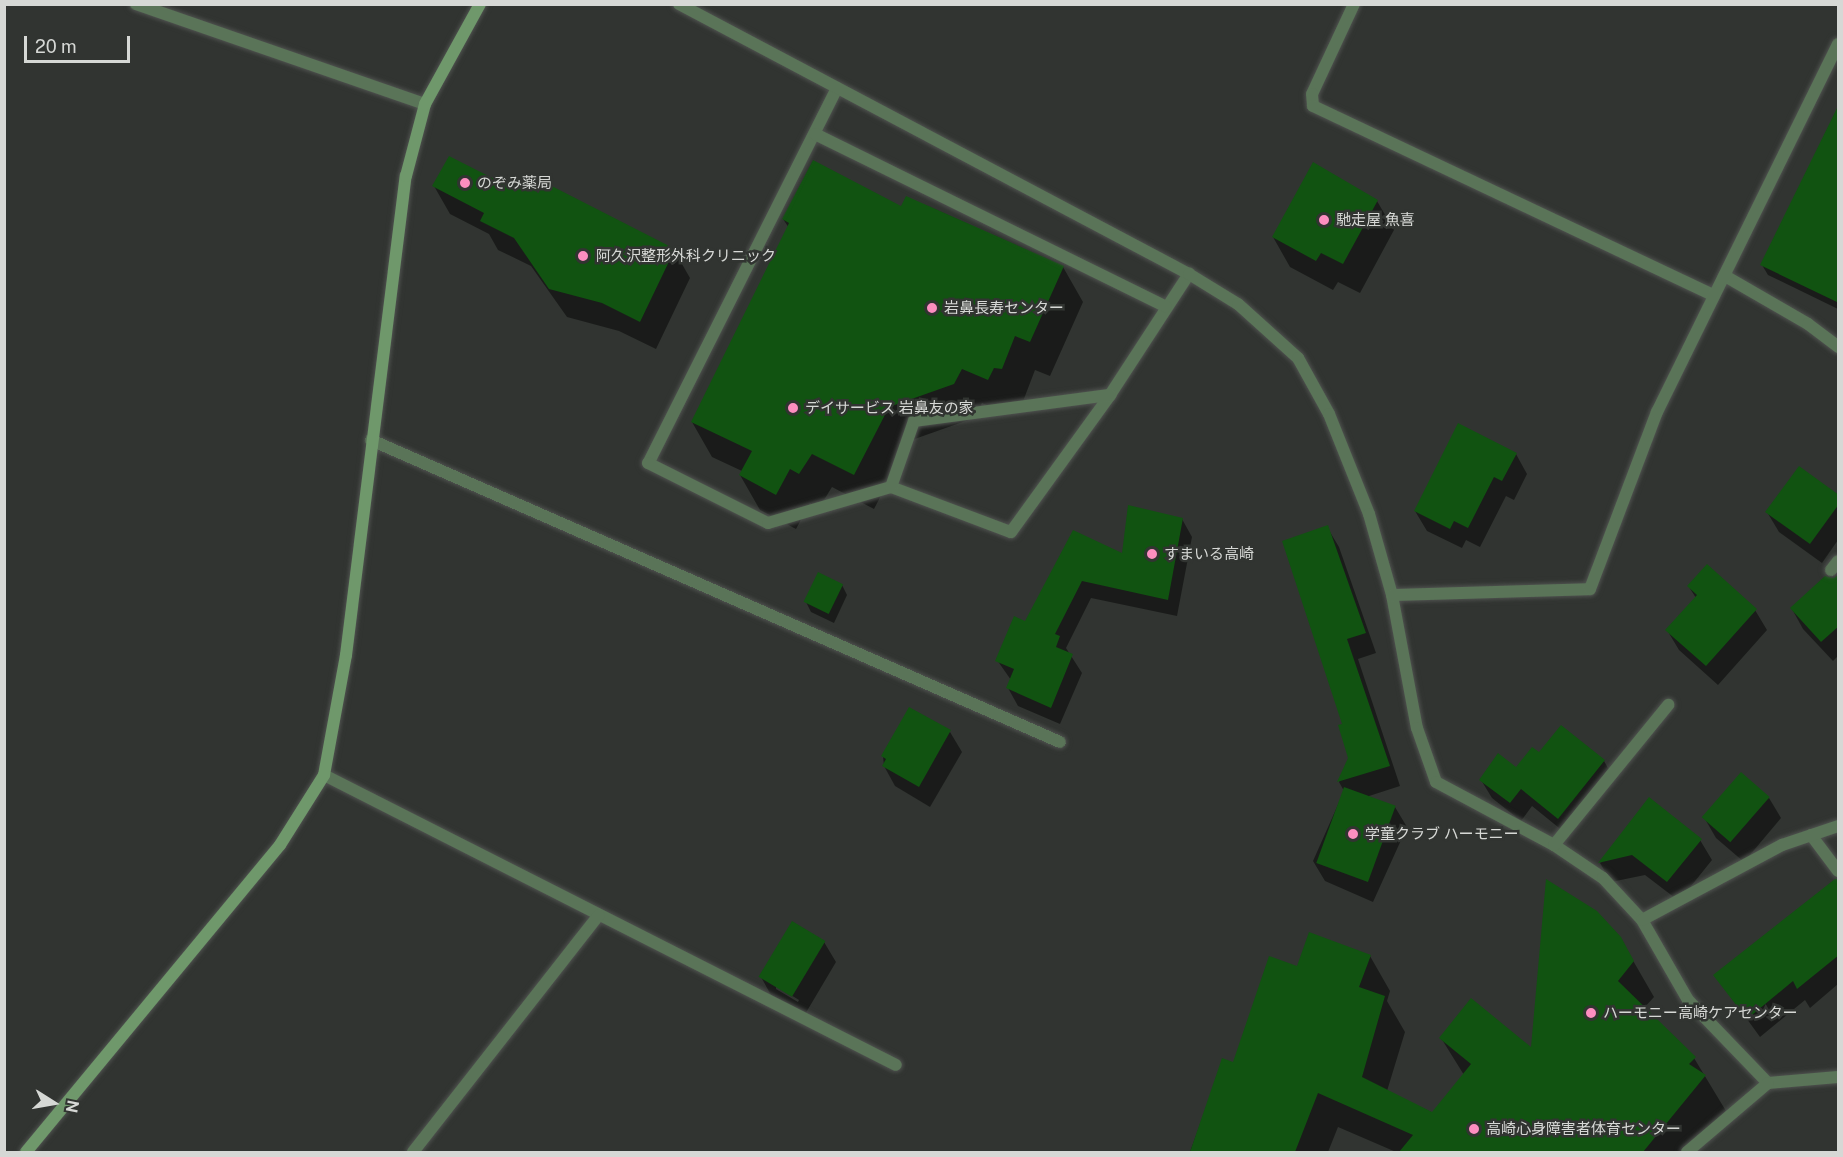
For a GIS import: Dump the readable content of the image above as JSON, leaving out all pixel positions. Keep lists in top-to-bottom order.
{
  "places": [
    "のぞみ薬局",
    "馳走屋 魚喜",
    "阿久沢整形外科クリニック",
    "岩鼻長寿センター",
    "デイサービス 岩鼻友の家",
    "すまいる高崎",
    "学童クラブ ハーモニー",
    "ハーモニー高崎ケアセンター",
    "高崎心身障害者体育センター"
  ],
  "scale_bar": "20 m",
  "north": "right"
}
